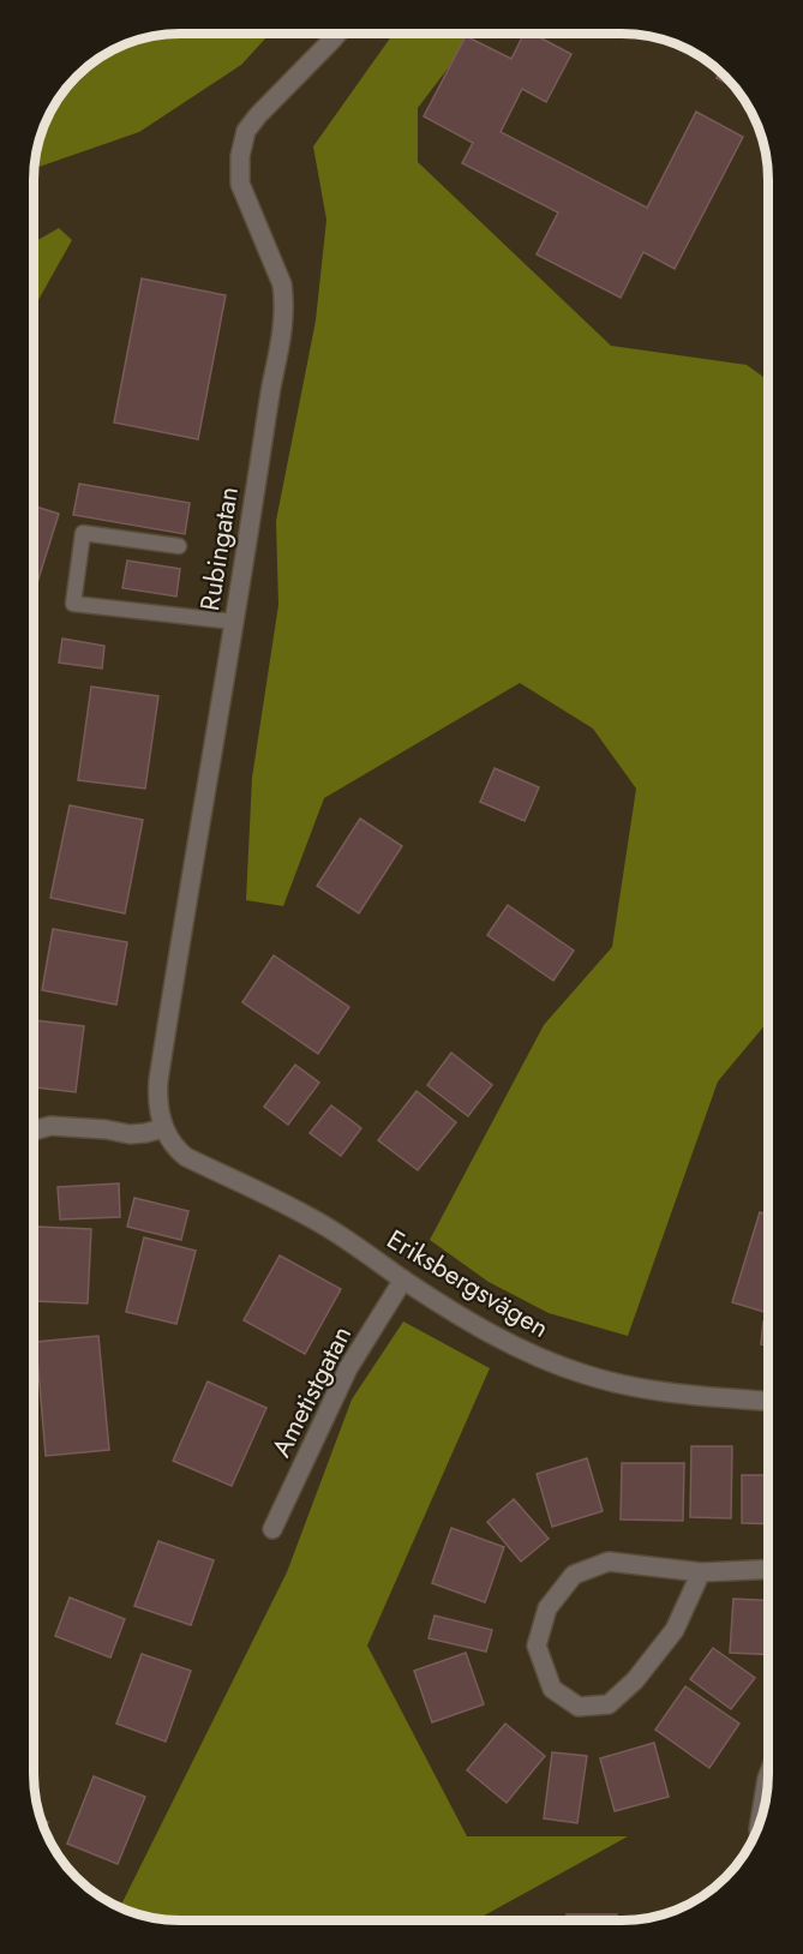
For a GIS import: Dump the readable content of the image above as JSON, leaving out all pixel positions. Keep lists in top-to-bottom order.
{
  "streets": {
    "street": ["Rubingatan", "Eriksbergsvägen", "Ametistgatan"]
  },
  "crossings": [
    ["Rubingatan", "Eriksbergsvägen"],
    ["Eriksbergsvägen", "Ametistgatan"]
  ]
}
